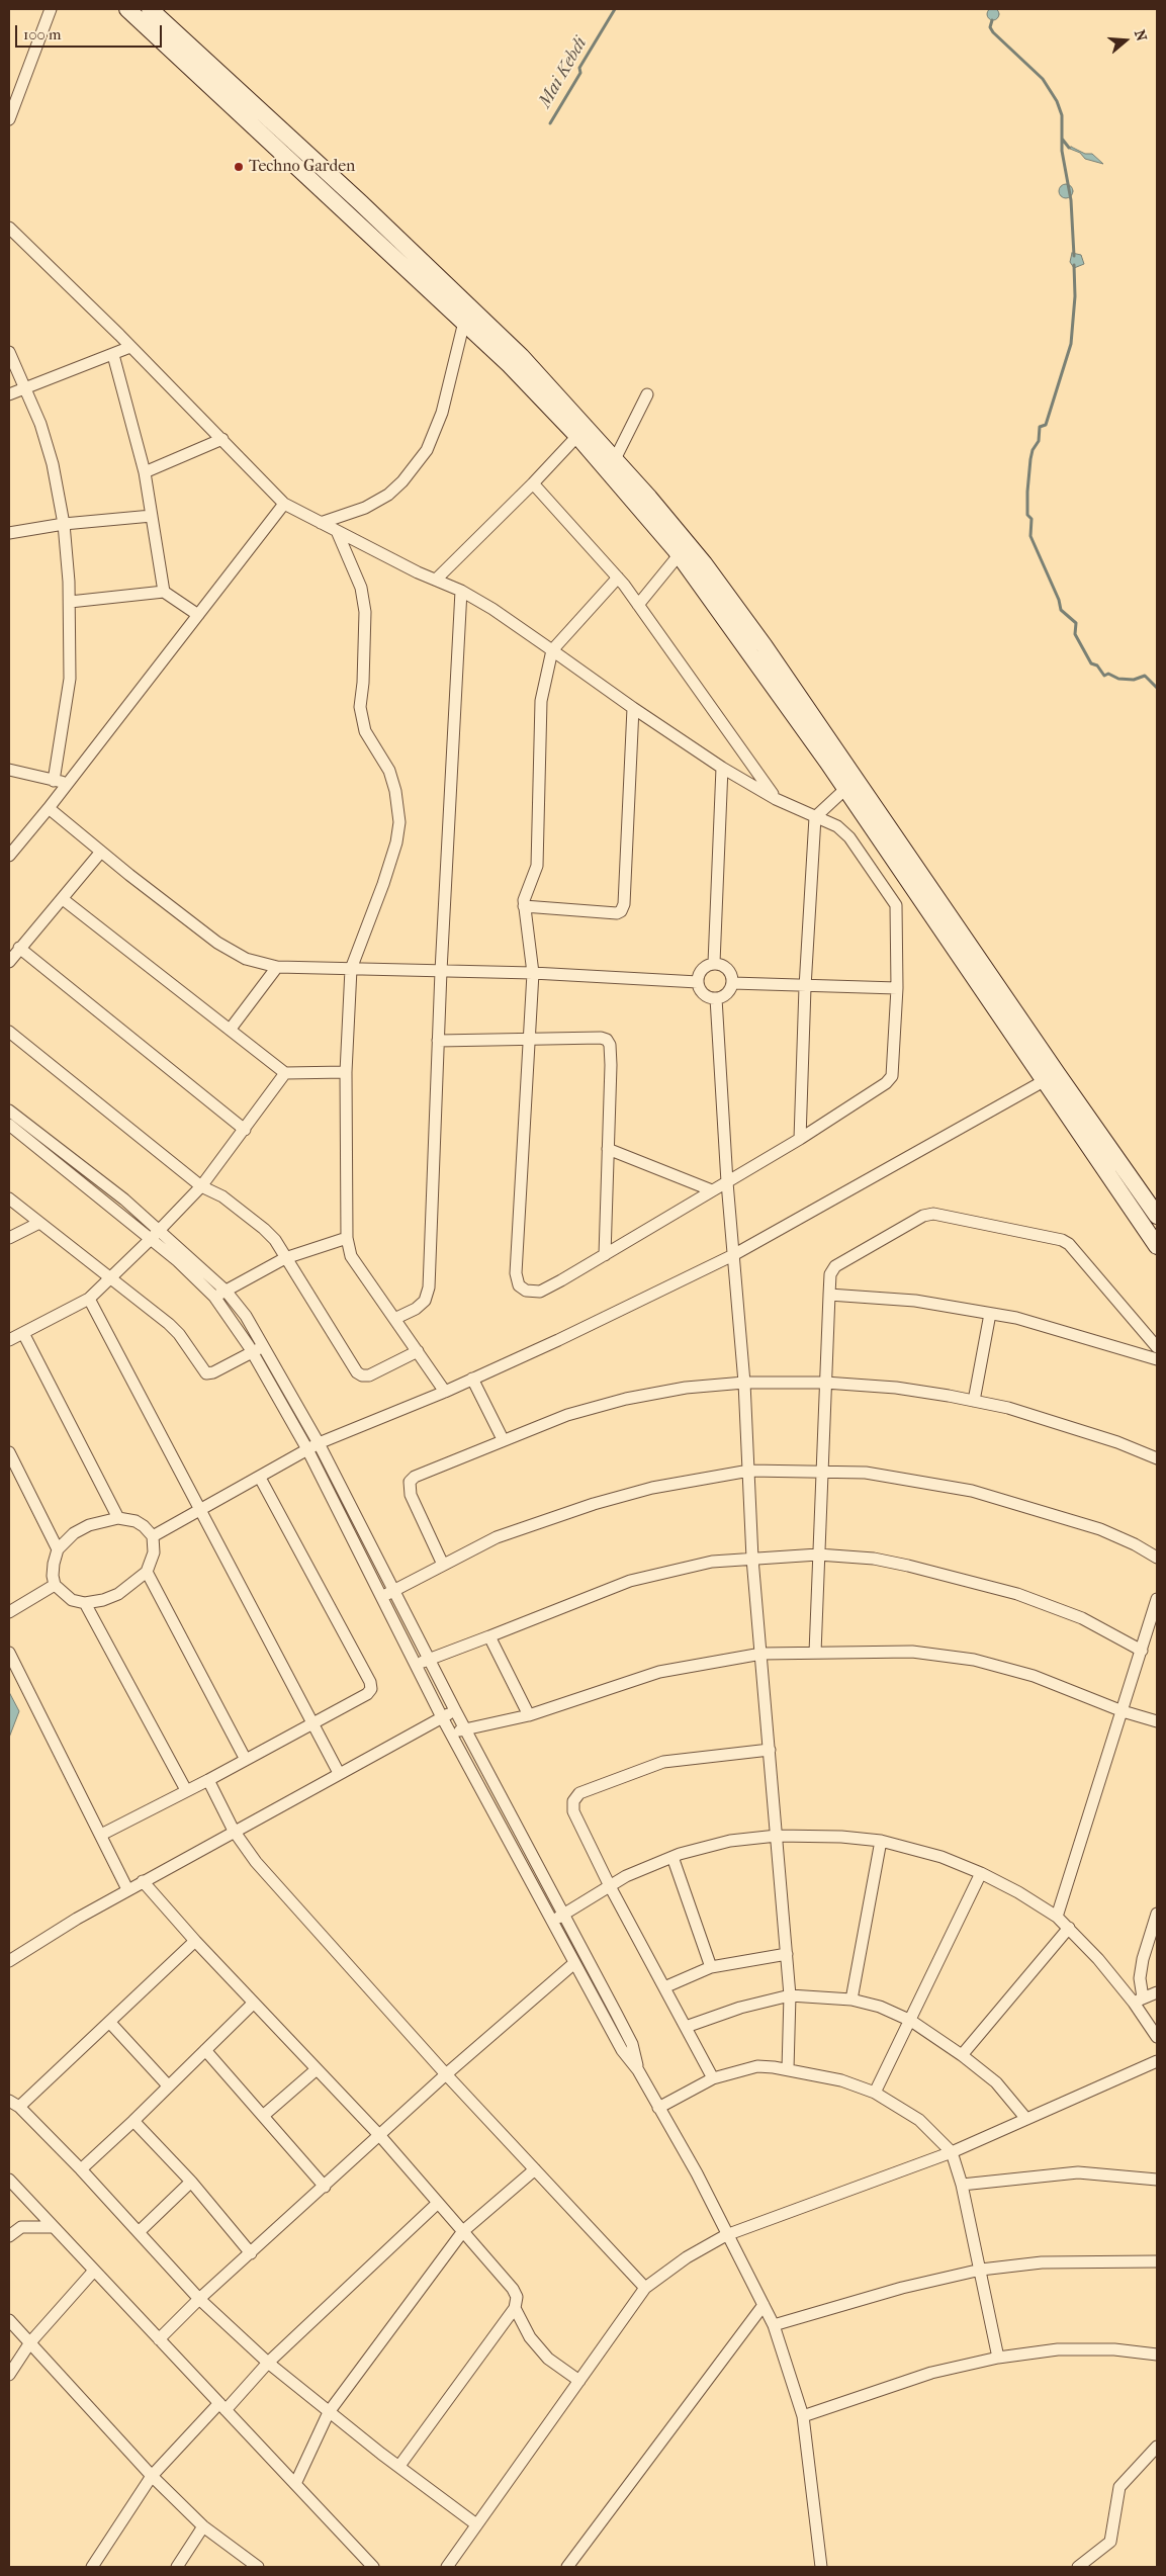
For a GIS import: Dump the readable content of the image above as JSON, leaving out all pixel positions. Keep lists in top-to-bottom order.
{
  "water": ["Mai Kebdi"],
  "places": ["Techno Garden"],
  "scale_bar": "100 m",
  "north": "right"
}
